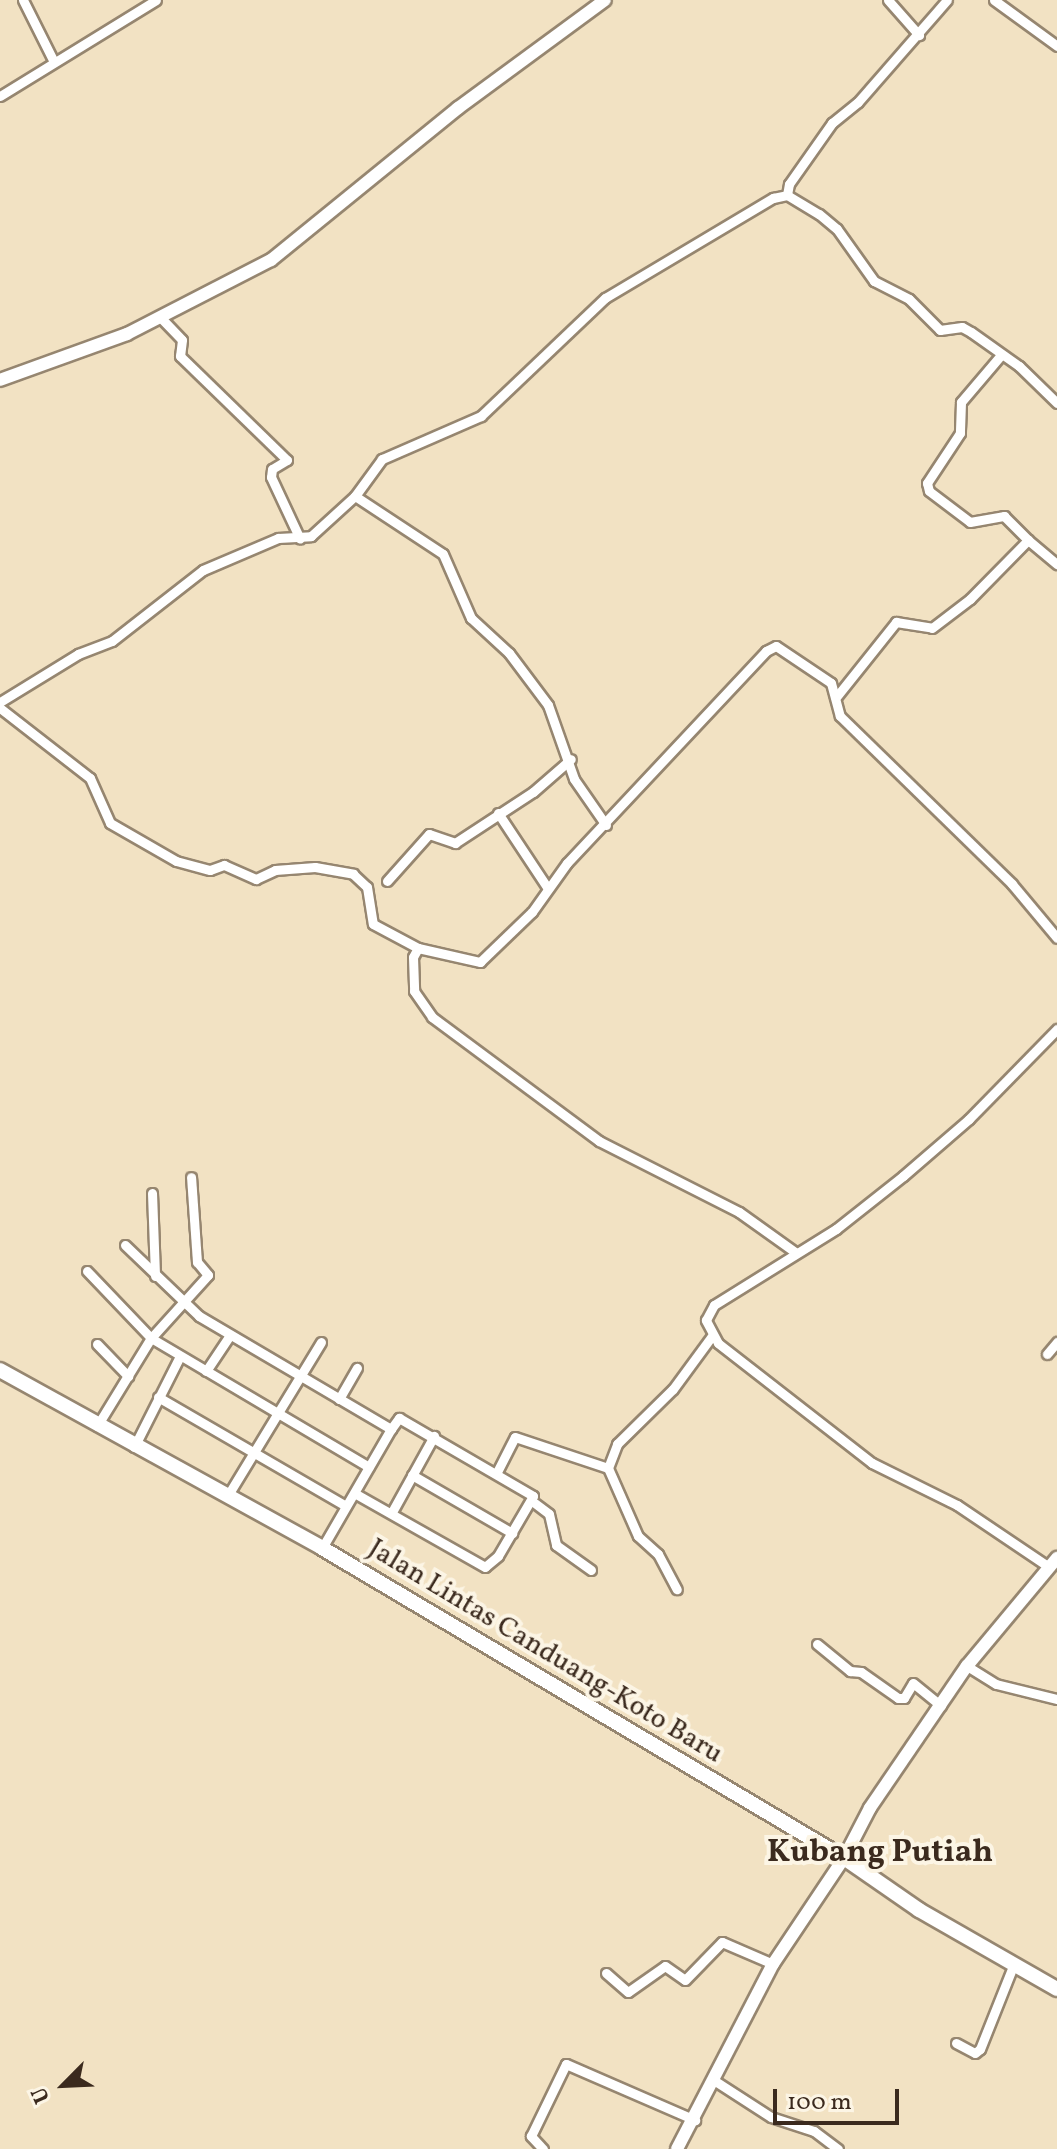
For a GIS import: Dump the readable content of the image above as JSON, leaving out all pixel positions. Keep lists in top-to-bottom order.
{
  "streets": {
    "main road": ["Jalan Lintas Canduang-Koto Baru"]
  },
  "districts": ["Kubang Putiah"],
  "scale_bar": "100 m",
  "north": "bottom left"
}
